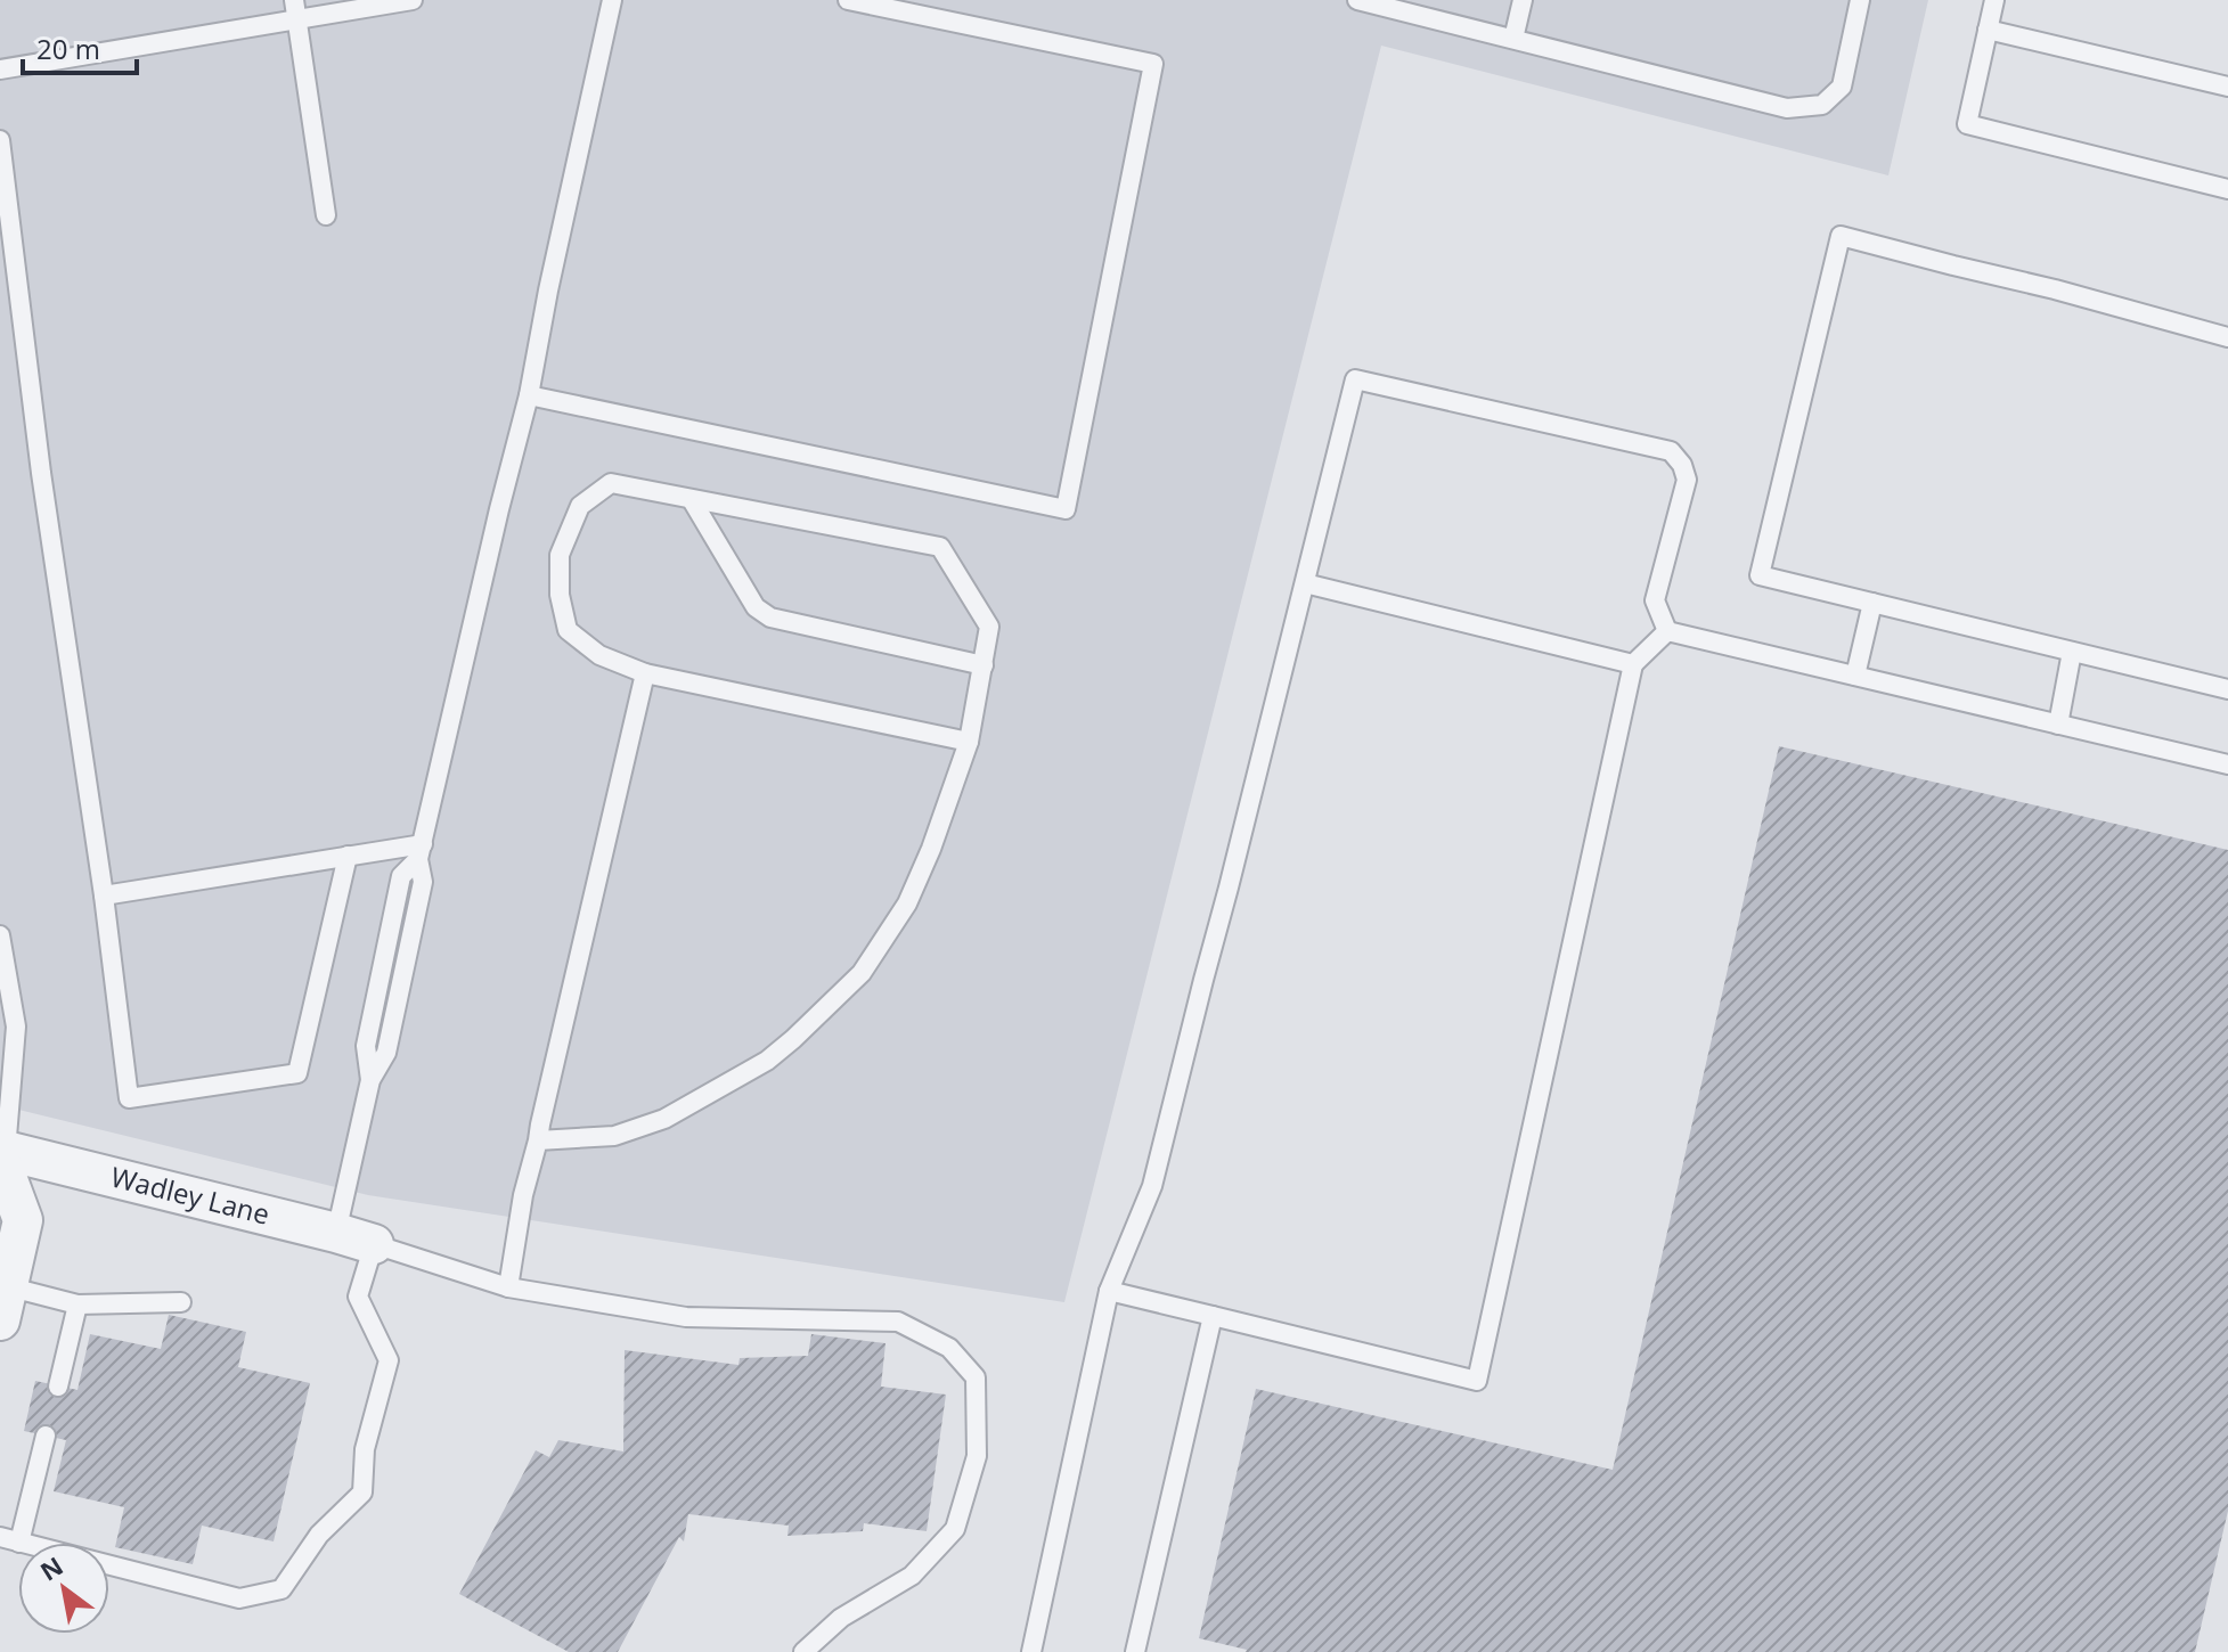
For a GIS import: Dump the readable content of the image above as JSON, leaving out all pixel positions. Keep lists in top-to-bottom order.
{
  "streets": {
    "street": ["Wadley Lane"]
  },
  "scale_bar": "20 m",
  "north": "top left"
}
